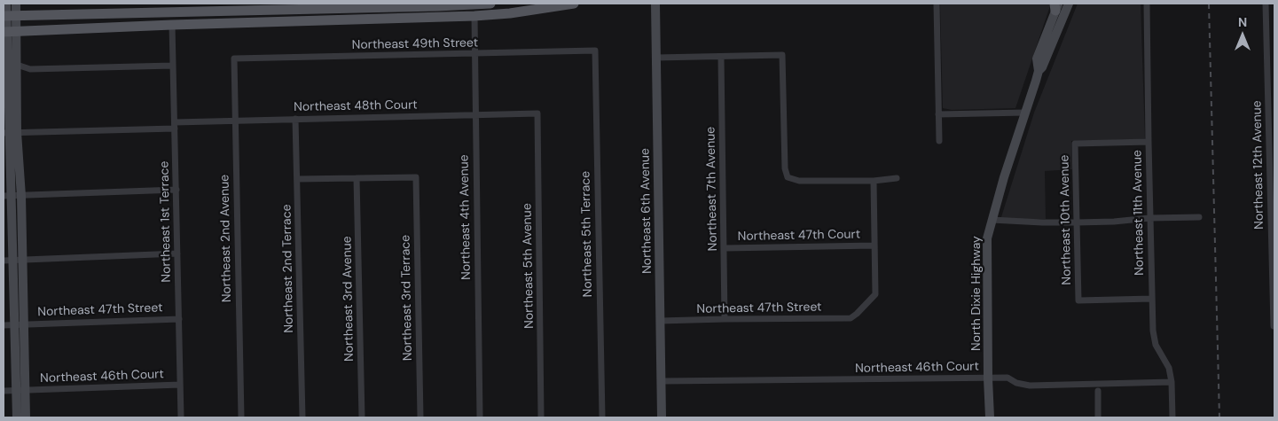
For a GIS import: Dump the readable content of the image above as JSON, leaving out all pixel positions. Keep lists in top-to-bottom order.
{
  "streets": {
    "main road": ["Northeast 6th Avenue", "North Dixie Highway"],
    "street": [
      "Northeast 49th Street",
      "Northeast 48th Court",
      "Northeast 12th Avenue",
      "Northeast 7th Avenue",
      "Northeast 11th Avenue",
      "Northeast 4th Avenue",
      "Northeast 10th Avenue",
      "Northeast 1st Terrace",
      "Northeast 5th Terrace",
      "Northeast 47th Court",
      "Northeast 2nd Avenue",
      "Northeast 5th Avenue",
      "Northeast 2nd Terrace",
      "Northeast 3rd Terrace",
      "Northeast 3rd Avenue",
      "Northeast 47th Street",
      "Northeast 46th Court"
    ]
  },
  "crossings": [
    ["Northeast 49th Street", "Northeast 4th Avenue"],
    ["Northeast 49th Street", "Northeast 5th Terrace"],
    ["Northeast 49th Street", "Northeast 2nd Avenue"],
    ["Northeast 48th Court", "Northeast 4th Avenue"],
    ["Northeast 48th Court", "Northeast 1st Terrace"],
    ["Northeast 48th Court", "Northeast 2nd Avenue"],
    ["Northeast 48th Court", "Northeast 5th Avenue"],
    ["Northeast 48th Court", "Northeast 2nd Terrace"],
    ["Northeast 7th Avenue", "Northeast 47th Court"],
    ["Northeast 7th Avenue", "Northeast 47th Street"],
    ["Northeast 6th Avenue", "Northeast 47th Street"],
    ["Northeast 6th Avenue", "Northeast 46th Court"],
    ["Northeast 11th Avenue", "Northeast 10th Avenue"],
    ["Northeast 11th Avenue", "Northeast 46th Court"],
    ["Northeast 1st Terrace", "Northeast 47th Street"],
    ["Northeast 1st Terrace", "Northeast 46th Court"],
    ["Northeast 47th Court", "Northeast 47th Street"],
    ["North Dixie Highway", "Northeast 46th Court"],
    ["Northeast 3rd Terrace", "Northeast 3rd Avenue"]
  ],
  "north": "top"
}
